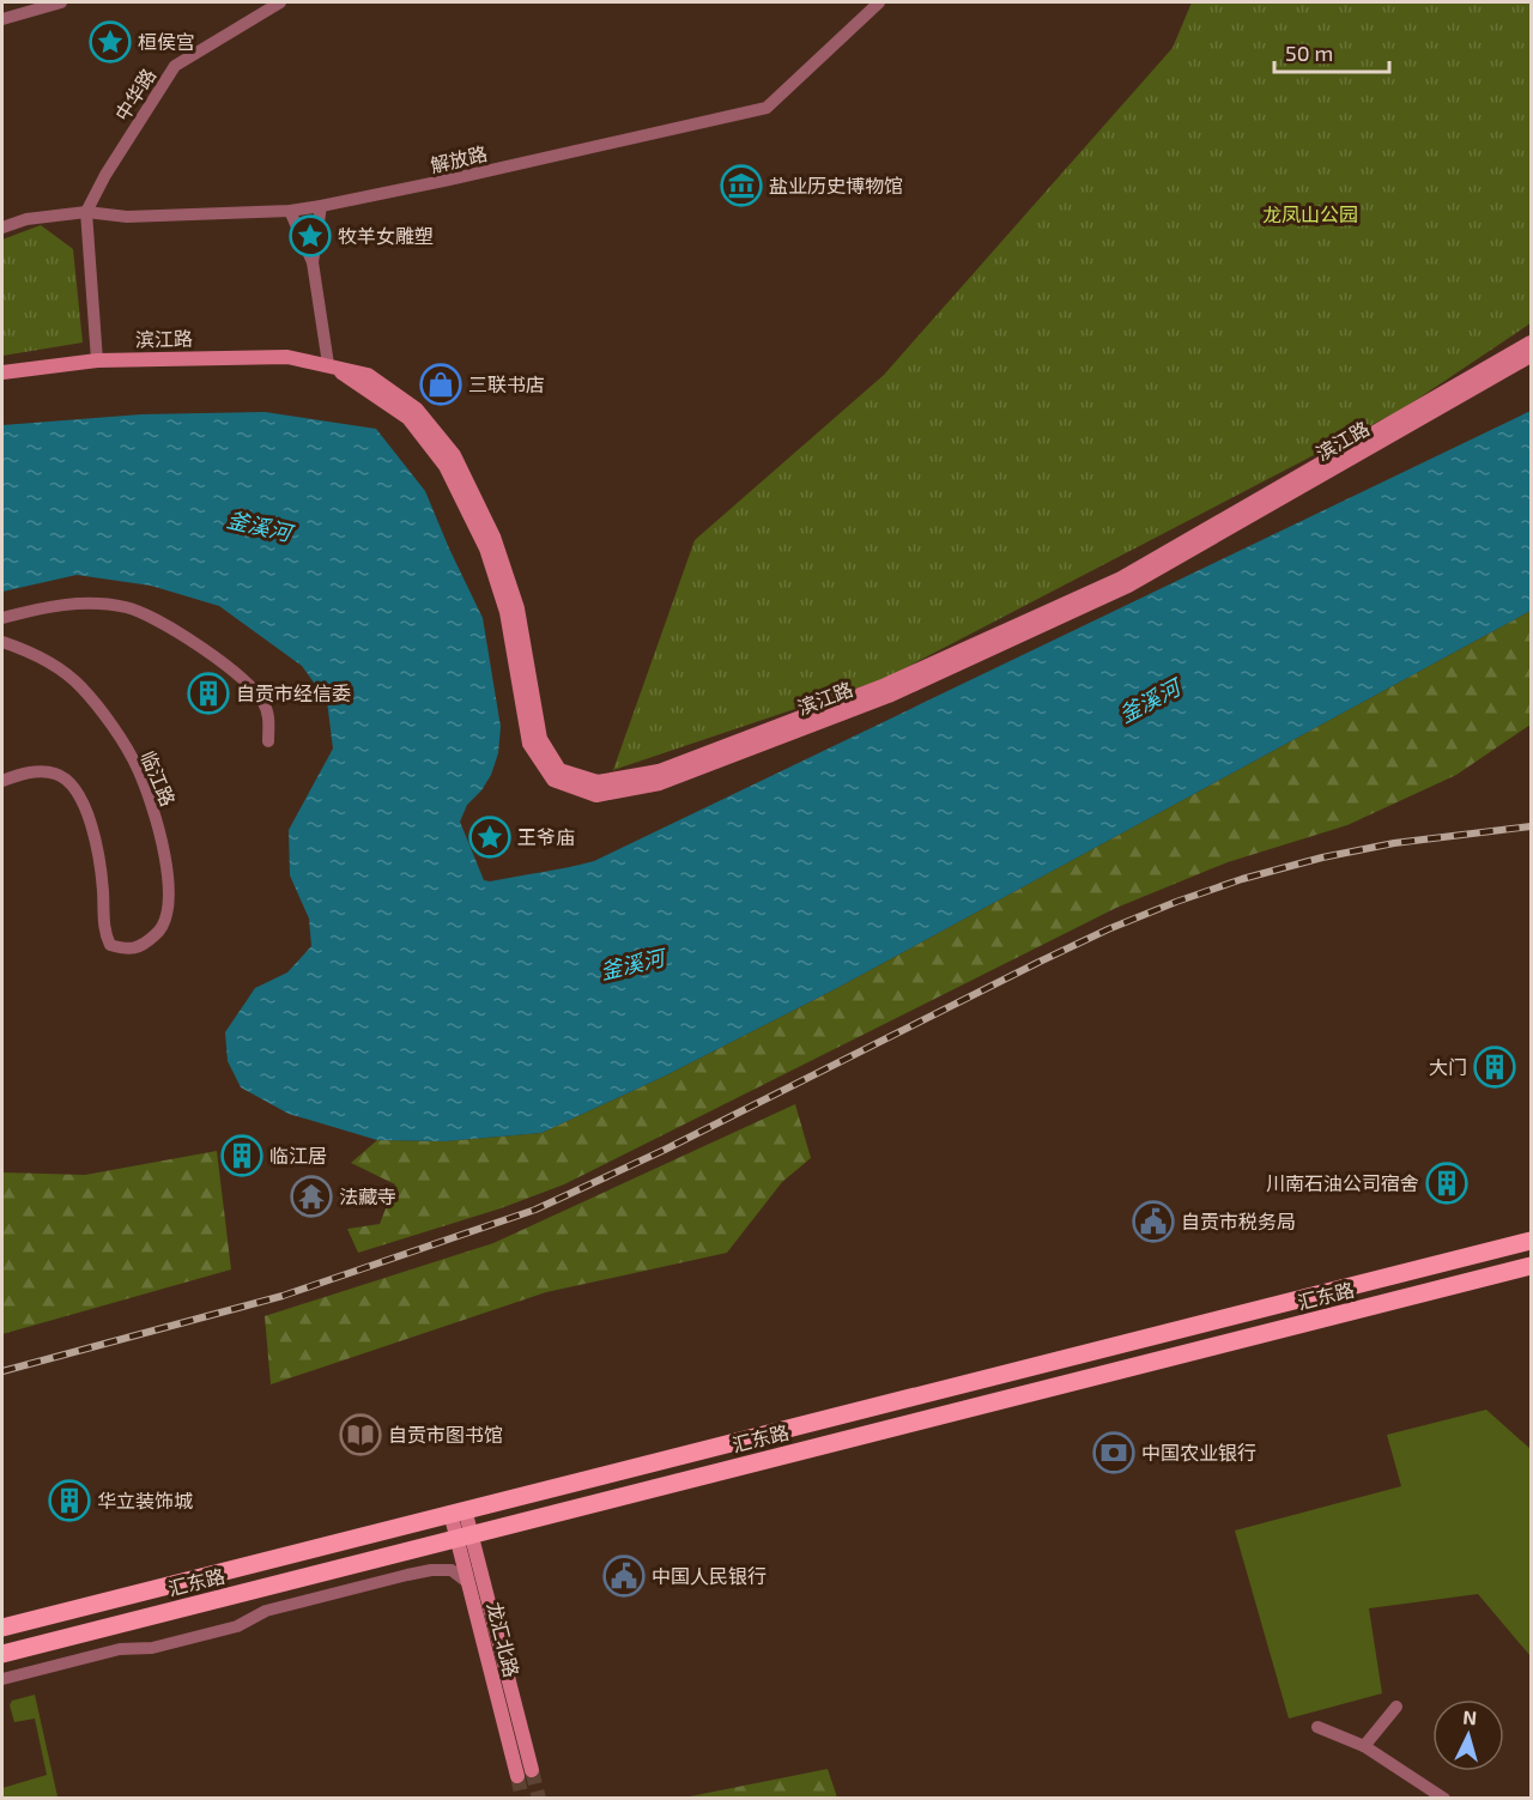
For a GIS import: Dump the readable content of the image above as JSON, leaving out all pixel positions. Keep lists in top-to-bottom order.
{
  "streets": {
    "main road": ["滨江路", "汇东路", "龙汇北路"],
    "street": ["中华路", "解放路", "临江路"]
  },
  "crossings": [
    ["中华路", "解放路"],
    ["汇东路", "龙汇北路"]
  ],
  "water": ["釜溪河"],
  "parks": ["龙凤山公园"],
  "places": {
    "place": ["桓侯宫", "牧羊女雕塑", "王爷庙"],
    "museum": ["盐业历史博物馆"],
    "shop": ["三联书店"],
    "building": [
      "自贡市经信委",
      "大门",
      "临江居",
      "川南石油公司宿舍",
      "华立装饰城"
    ],
    "temple": ["法藏寺"],
    "public building": ["自贡市税务局", "中国人民银行"],
    "library": ["自贡市图书馆"],
    "bank": ["中国农业银行"]
  },
  "scale_bar": "50 m",
  "north": "top"
}
